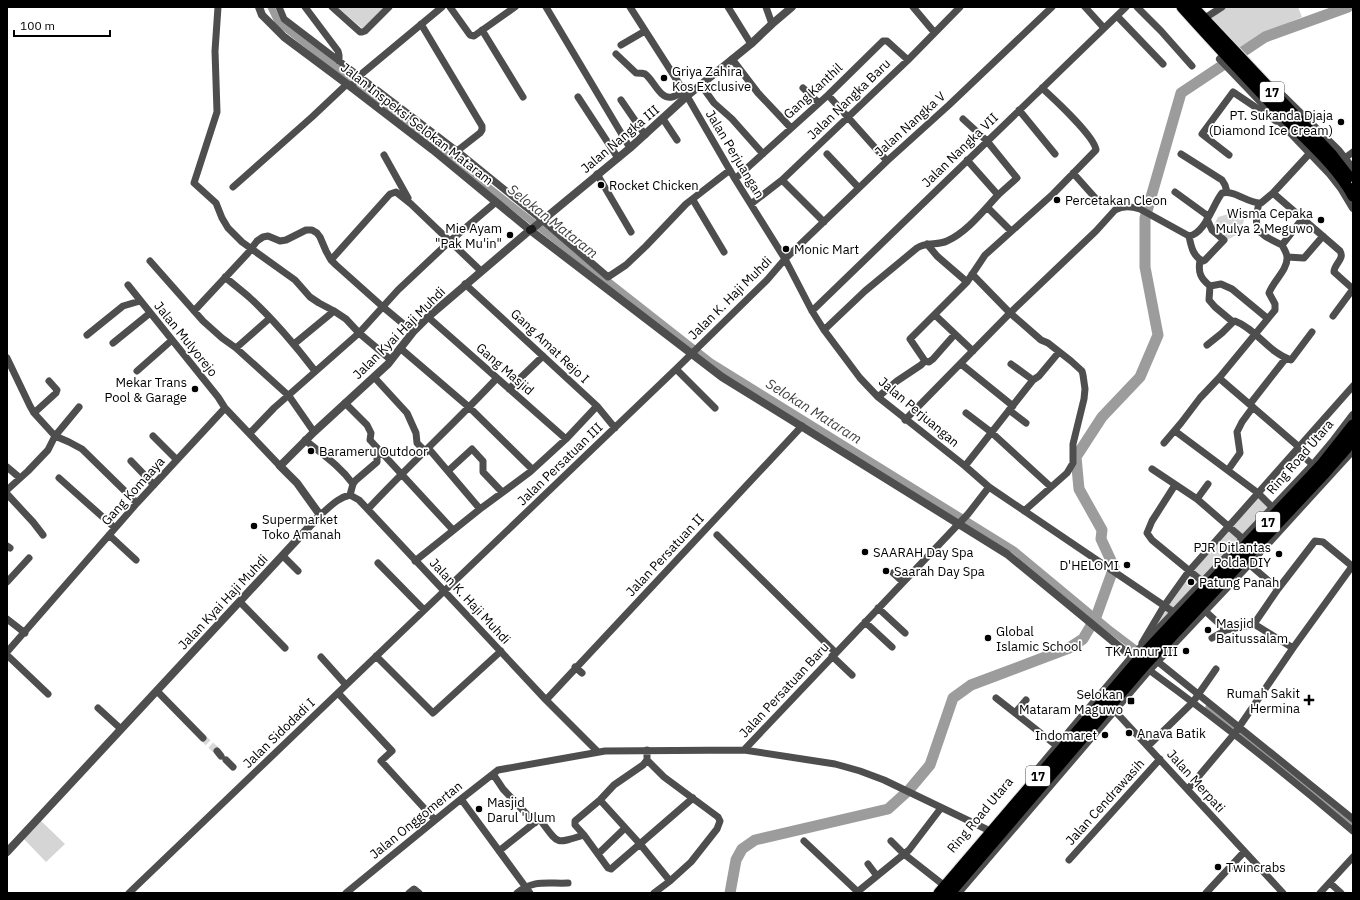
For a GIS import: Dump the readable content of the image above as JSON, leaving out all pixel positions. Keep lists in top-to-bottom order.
{
  "streets": {
    "highway": ["17"],
    "street": [
      "Gang Kanthil",
      "Jalan Nangka Baru",
      "Jalan Inspeksi Selokan Mataram",
      "Jalan Nangka V",
      "Jalan Nangka III",
      "Jalan Nangka VII",
      "Jalan Perjuangan",
      "Jalan K. Haji Muhdi",
      "Jalan Kyai Haji Muhdi",
      "Jalan Mulyorejo",
      "Gang Amat Rejo I",
      "Gang Masjid",
      "Ring Road Utara",
      "Jalan Persatuan III",
      "Gang Komaaya",
      "Jalan Persatuan II",
      "Jalan Persatuan Baru",
      "Jalan Sidodadi I",
      "Jalan Merpati",
      "Jalan Cendrawasih",
      "Jalan Onggomertan"
    ]
  },
  "crossings": [
    ["Gang Kanthil", "Jalan Nangka Baru"],
    ["Gang Kanthil", "Jalan Perjuangan"],
    ["17", "Jalan Inspeksi Selokan Mataram"],
    ["17", "Ring Road Utara"],
    ["17", "Jalan Merpati"],
    ["Jalan Nangka Baru", "Jalan Perjuangan"],
    ["Jalan Inspeksi Selokan Mataram", "Jalan Nangka III"],
    ["Jalan Inspeksi Selokan Mataram", "Jalan K. Haji Muhdi"],
    ["Jalan Inspeksi Selokan Mataram", "Ring Road Utara"],
    ["Jalan Inspeksi Selokan Mataram", "Jalan Persatuan III"],
    ["Jalan Inspeksi Selokan Mataram", "Jalan Persatuan II"],
    ["Jalan Inspeksi Selokan Mataram", "Jalan Persatuan Baru"],
    ["Jalan Nangka V", "Jalan Perjuangan"],
    ["Jalan Nangka V", "Jalan K. Haji Muhdi"],
    ["Jalan Nangka III", "Jalan Perjuangan"],
    ["Jalan Nangka III", "Jalan Kyai Haji Muhdi"],
    ["Jalan Nangka VII", "Jalan Perjuangan"],
    ["Jalan Perjuangan", "Jalan K. Haji Muhdi"],
    ["Jalan Perjuangan", "Ring Road Utara"],
    ["Jalan Perjuangan", "Jalan Persatuan Baru"],
    ["Jalan K. Haji Muhdi", "Jalan Persatuan III"],
    ["Jalan K. Haji Muhdi", "Jalan Persatuan II"],
    ["Jalan K. Haji Muhdi", "Jalan Persatuan Baru"],
    ["Jalan K. Haji Muhdi", "Jalan Sidodadi I"],
    ["Jalan Kyai Haji Muhdi", "Gang Amat Rejo I"],
    ["Jalan Kyai Haji Muhdi", "Gang Masjid"],
    ["Jalan Mulyorejo", "Gang Komaaya"],
    ["Gang Amat Rejo I", "Jalan Persatuan III"],
    ["Ring Road Utara", "Jalan Merpati"],
    ["Jalan Persatuan III", "Jalan Sidodadi I"],
    ["Jalan Persatuan Baru", "Jalan Onggomertan"],
    ["Jalan Merpati", "Jalan Cendrawasih"]
  ],
  "water": ["Selokan Mataram"],
  "places": {
    "other": [
      "Griya Zahira Kos Exclusive",
      "PT. Sukanda Djaja (Diamond Ice Cream)",
      "Rocket Chicken",
      "Percetakan Cleon",
      "Wisma Cepaka Mulya 2 Meguwo",
      "Mie Ayam \"Pak Mu'in\"",
      "Monic Mart",
      "Mekar Trans Pool & Garage",
      "Barameru Outdoor",
      "Supermarket Toko Amanah",
      "SAARAH Day Spa",
      "PJR Ditlantas Polda DIY",
      "D'HELOMI",
      "Saarah Day Spa",
      "Patung Panah",
      "Masjid Baitussalam",
      "Global Islamic School",
      "TK Annur III",
      "Anava Batik",
      "Indomaret",
      "Masjid Darul 'Ulum",
      "Twincrabs"
    ],
    "health": ["Rumah Sakit Hermina"],
    "transit": ["Selokan Mataram Maguwo"]
  },
  "scale_bar": "100 m"
}
